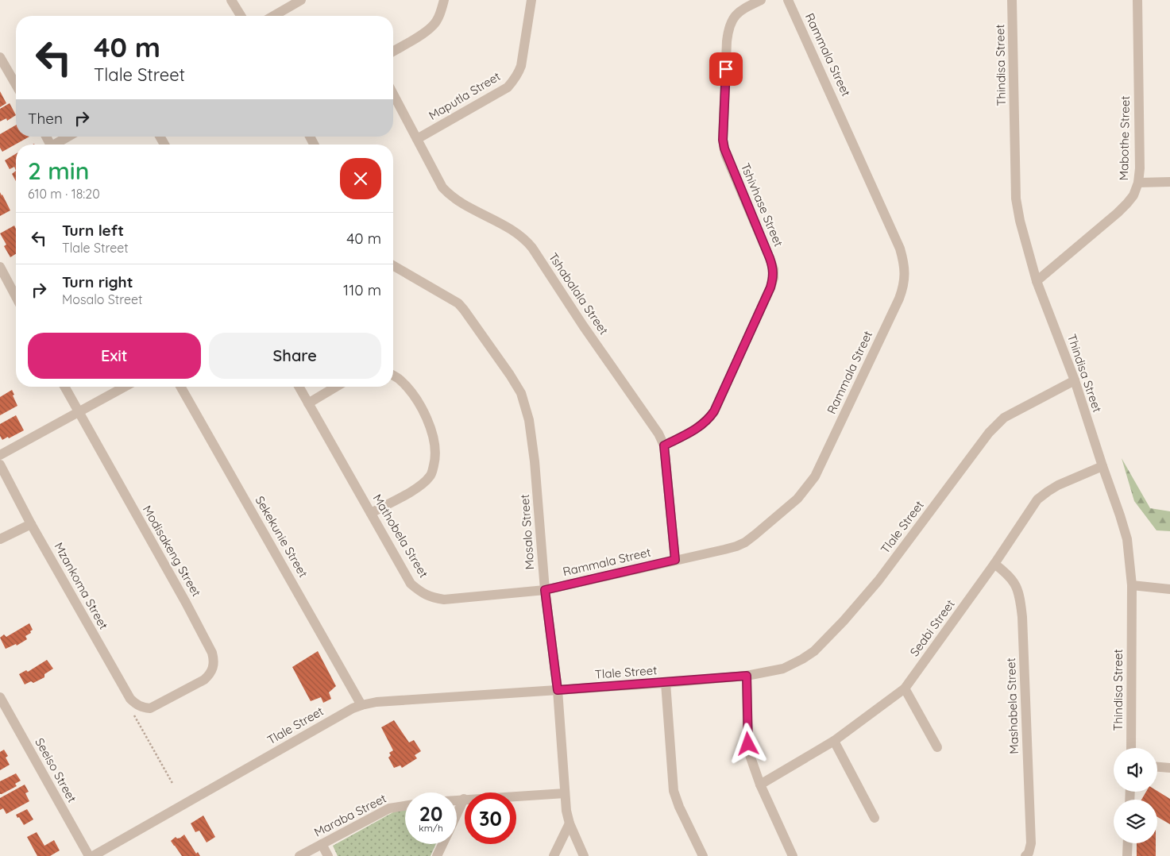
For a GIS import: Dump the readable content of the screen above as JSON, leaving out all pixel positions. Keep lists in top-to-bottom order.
{
  "streets": {
    "street": [
      "Rammala Street",
      "Thindisa Street",
      "Maputla Street",
      "Mabothe Street",
      "Tshivhase Street",
      "Tshabalala Street",
      "Tlale Street",
      "Mosalo Street",
      "Mathobela Street",
      "Sekekunie Street",
      "Modisakeng Street",
      "Mzankoma Street",
      "Seabi Street",
      "Mashabela Street",
      "Seeiso Street",
      "Maraba Street"
    ]
  },
  "crossings": [
    ["Rammala Street", "Tshabalala Street"],
    ["Rammala Street", "Mosalo Street"],
    ["Rammala Street", "Mathobela Street"],
    ["Thindisa Street", "Mabothe Street"],
    ["Thindisa Street", "Tlale Street"],
    ["Thindisa Street", "Seabi Street"],
    ["Maputla Street", "Tshabalala Street"],
    ["Tshivhase Street", "Tshabalala Street"],
    ["Tlale Street", "Mosalo Street"],
    ["Tlale Street", "Sekekunie Street"],
    ["Mosalo Street", "Mathobela Street"],
    ["Modisakeng Street", "Mzankoma Street"],
    ["Seabi Street", "Mashabela Street"]
  ],
  "page": {
    "turn": ["40 m", "Tlale Street"],
    "then": "Then",
    "heading": ["2 min", "610 m · 18:20"],
    "list": [
      {
        "name": "Turn left",
        "note": "Tlale Street",
        "value": "40 m"
      },
      {
        "name": "Turn right",
        "note": "Mosalo Street",
        "value": "110 m"
      }
    ],
    "buttons": ["Exit", "Share"],
    "speed": "20 km/h",
    "limit": "30"
  }
}
